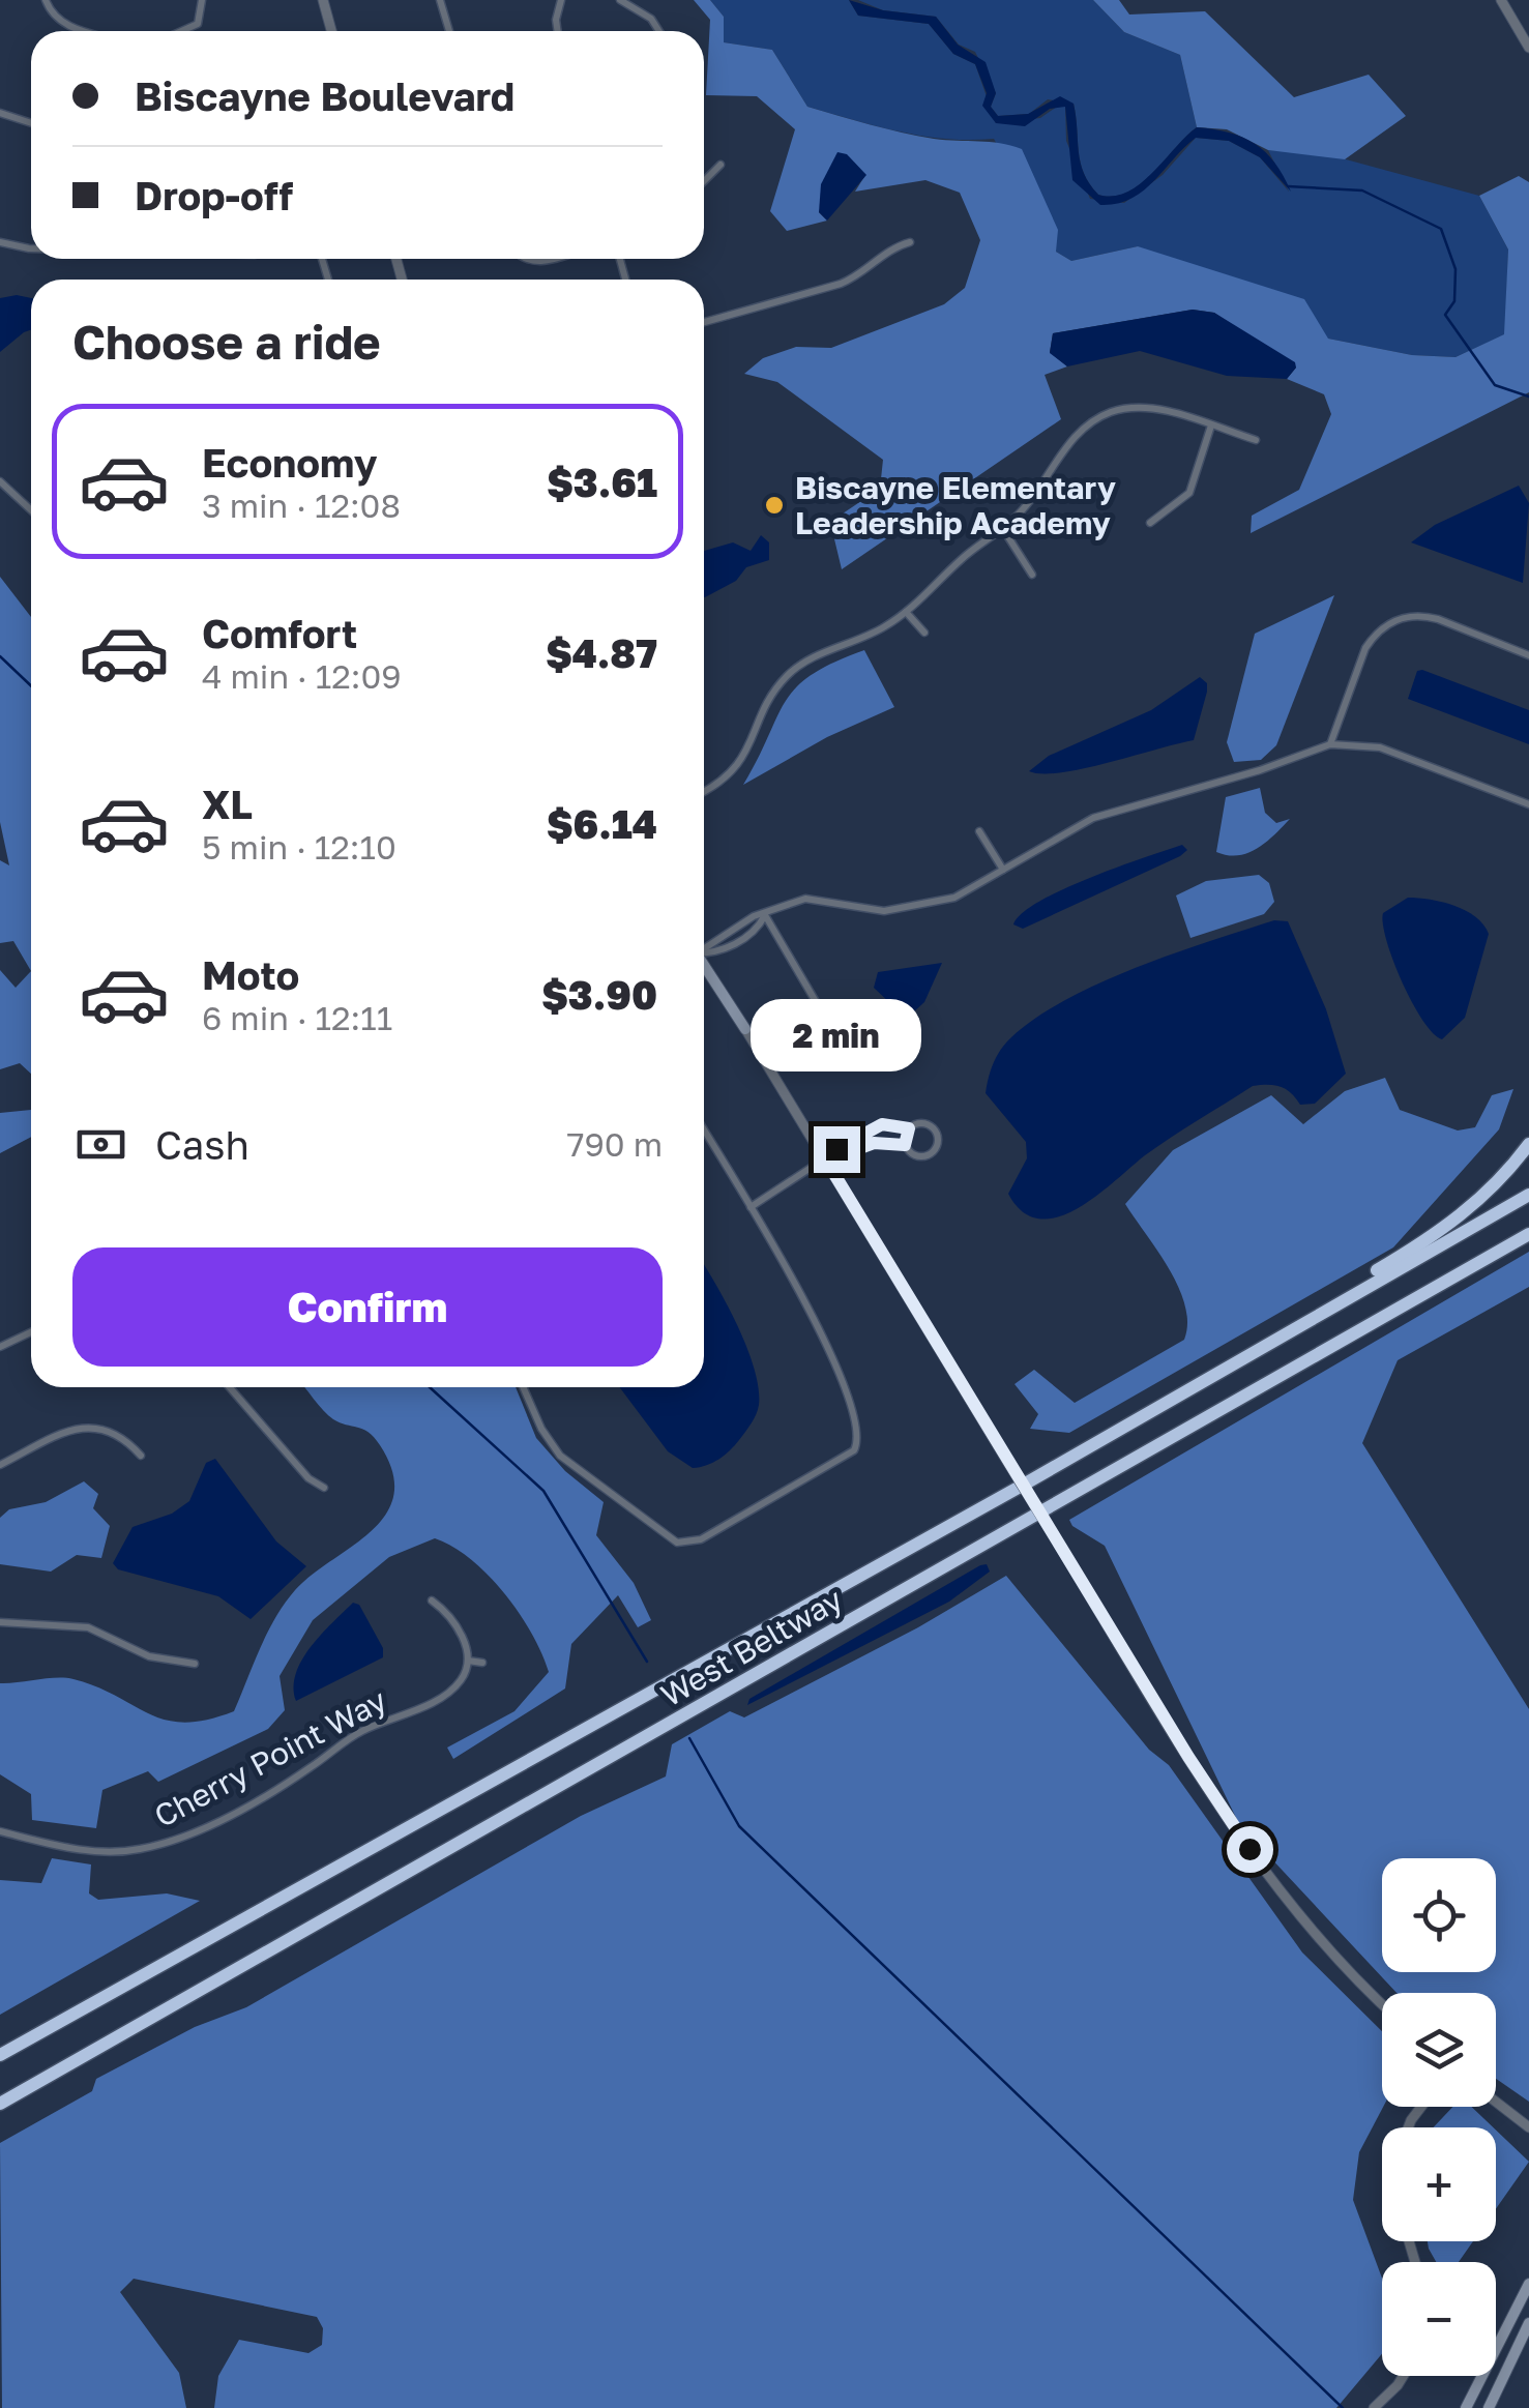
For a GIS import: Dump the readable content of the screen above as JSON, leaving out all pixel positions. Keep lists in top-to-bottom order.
{
  "streets": {
    "highway": ["West Beltway"],
    "street": ["Cherry Point Way"]
  },
  "places": ["Biscayne Elementary Leadership Academy"],
  "page": {
    "banner": ["Biscayne Boulevard", "Drop-off"],
    "heading": "Choose a ride",
    "list": [
      {
        "name": "Economy",
        "note": "3 min · 12:08",
        "value": "$3.61"
      },
      {
        "name": "Comfort",
        "note": "4 min · 12:09",
        "value": "$4.87"
      },
      {
        "name": "XL",
        "note": "5 min · 12:10",
        "value": "$6.14"
      },
      {
        "name": "Moto",
        "note": "6 min · 12:11",
        "value": "$3.90"
      }
    ],
    "bubble": "2 min",
    "pay": ["Cash", "790 m"],
    "buttons": "Confirm",
    "map_buttons": ["+", "−"]
  }
}
